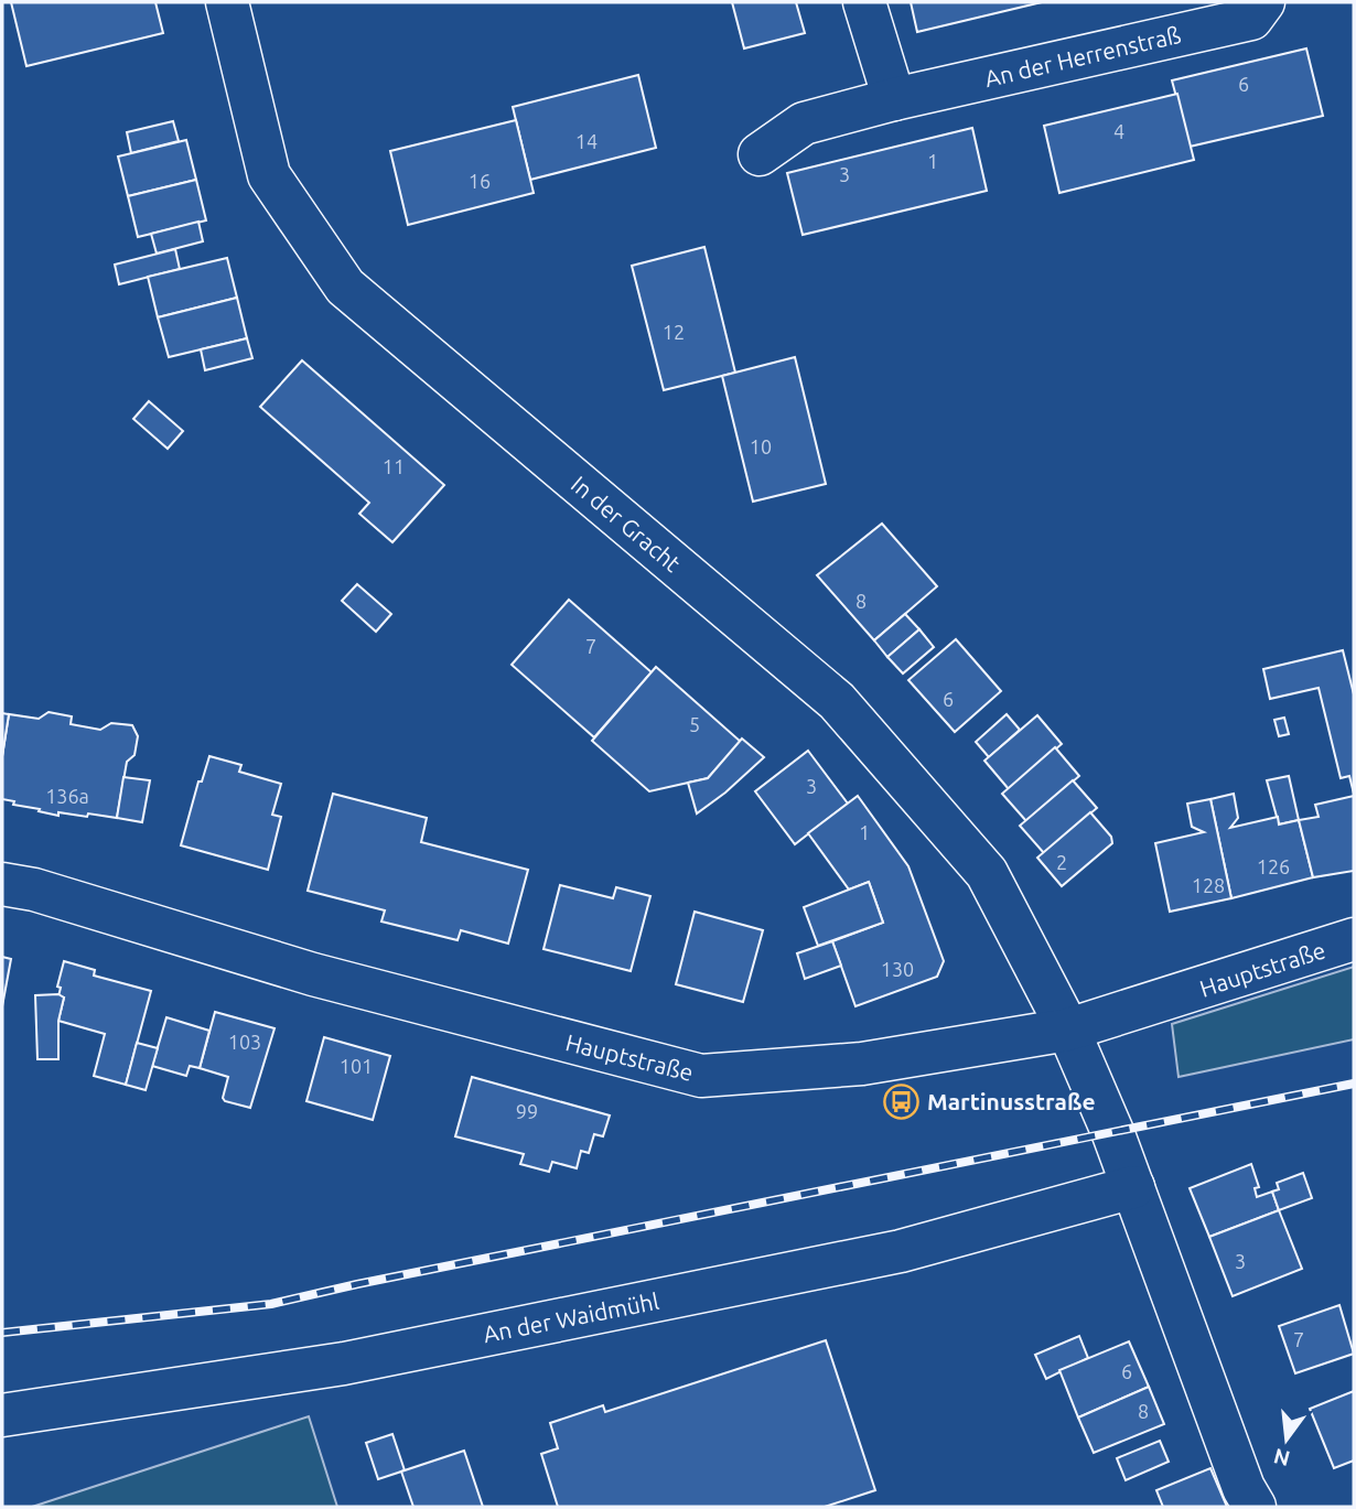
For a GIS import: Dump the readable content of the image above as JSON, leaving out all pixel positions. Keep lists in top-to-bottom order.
{
  "streets": {
    "street": [
      "An der Herrenstraß",
      "In der Gracht",
      "Hauptstraße",
      "An der Waidmühl"
    ]
  },
  "crossings": [
    ["In der Gracht", "Hauptstraße"]
  ],
  "places": {
    "bus stop": ["Martinusstraße"]
  },
  "house_numbers": [
    "6",
    "4",
    "14",
    "1",
    "3",
    "16",
    "12",
    "10",
    "11",
    "8",
    "7",
    "6",
    "5",
    "3",
    "136a",
    "1",
    "2",
    "126",
    "128",
    "130",
    "103",
    "101",
    "99",
    "3",
    "7",
    "6",
    "8"
  ],
  "north": "bottom"
}
